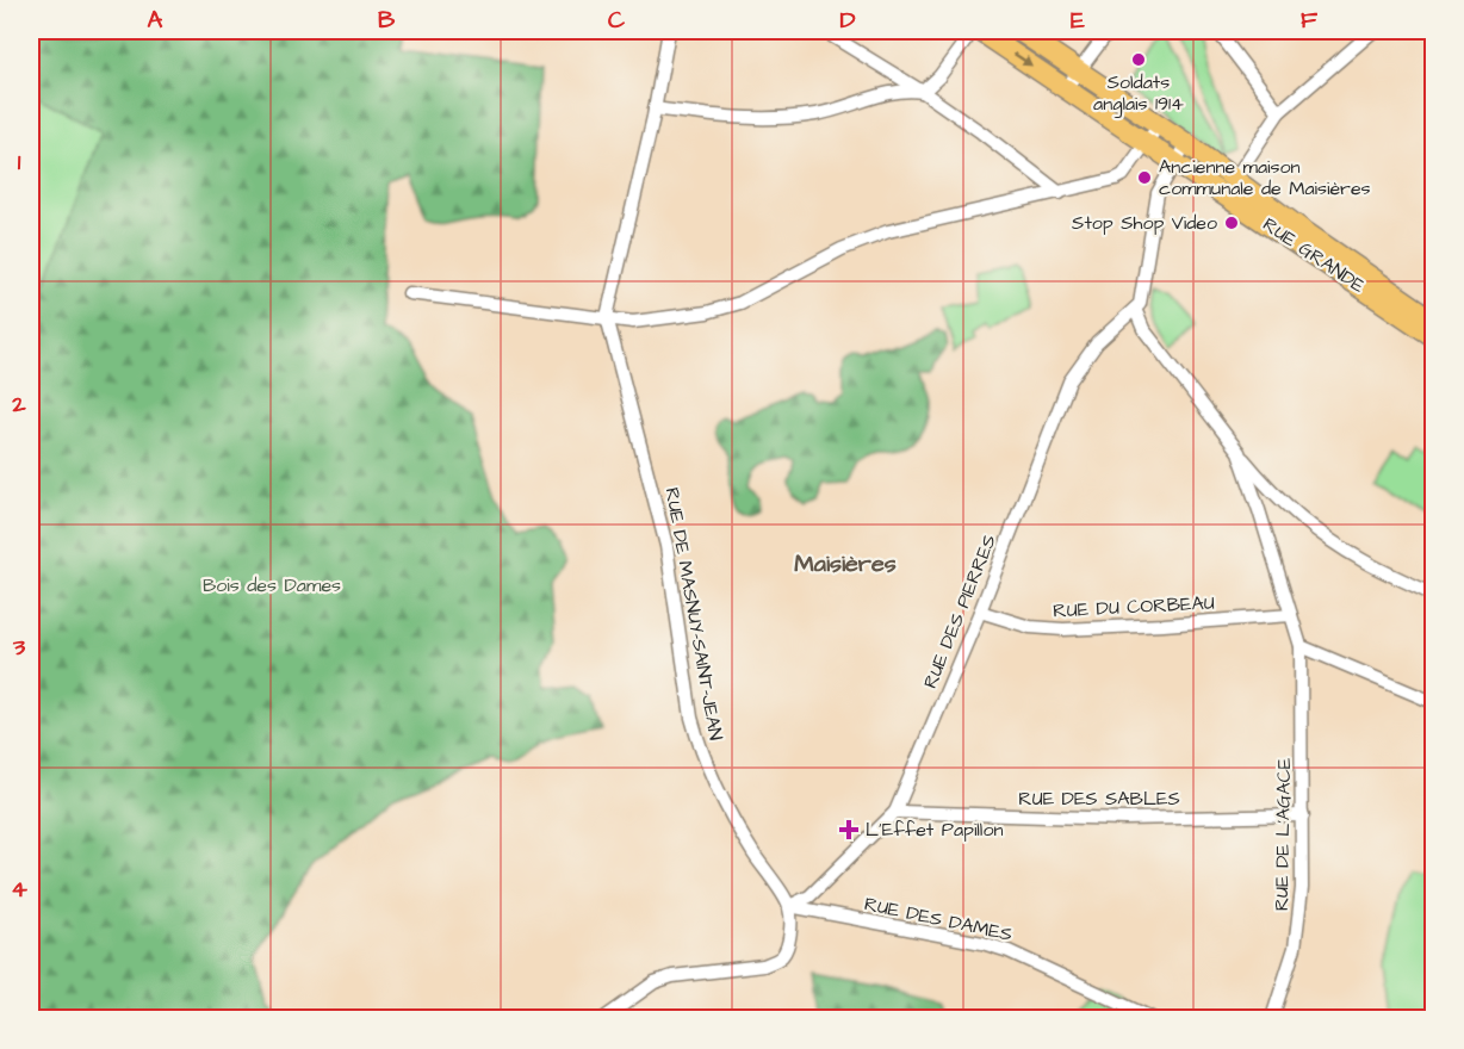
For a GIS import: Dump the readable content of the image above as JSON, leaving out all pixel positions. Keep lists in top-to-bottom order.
{
  "streets": {
    "main road": ["RUE GRANDE"],
    "street": [
      "RUE DU CORBEAU",
      "RUE DES PIERRES",
      "RUE DE MASNUY-SAINT-JEAN",
      "RUE DES SABLES",
      "RUE DE L'AGACE",
      "RUE DES DAMES"
    ]
  },
  "crossings": [
    ["RUE DU CORBEAU", "RUE DES PIERRES"],
    ["RUE DU CORBEAU", "RUE DE L'AGACE"],
    ["RUE DES PIERRES", "RUE DE MASNUY-SAINT-JEAN"],
    ["RUE DES PIERRES", "RUE DES SABLES"],
    ["RUE DES PIERRES", "RUE DE L'AGACE"],
    ["RUE DES PIERRES", "RUE DES DAMES"],
    ["RUE DE MASNUY-SAINT-JEAN", "RUE DES DAMES"],
    ["RUE DES SABLES", "RUE DE L'AGACE"]
  ],
  "districts": ["Maisières"],
  "parks": ["Bois des Dames"],
  "places": {
    "other": ["Soldats anglais 1914", "Ancienne maison communale de Maisières", "Stop Shop Video"],
    "health": ["L’Effet Papillon"]
  },
  "grid": {
    "columns": [
      "A",
      "B",
      "C",
      "D",
      "E",
      "F"
    ],
    "rows": [
      "1",
      "2",
      "3",
      "4"
    ]
  }
}
